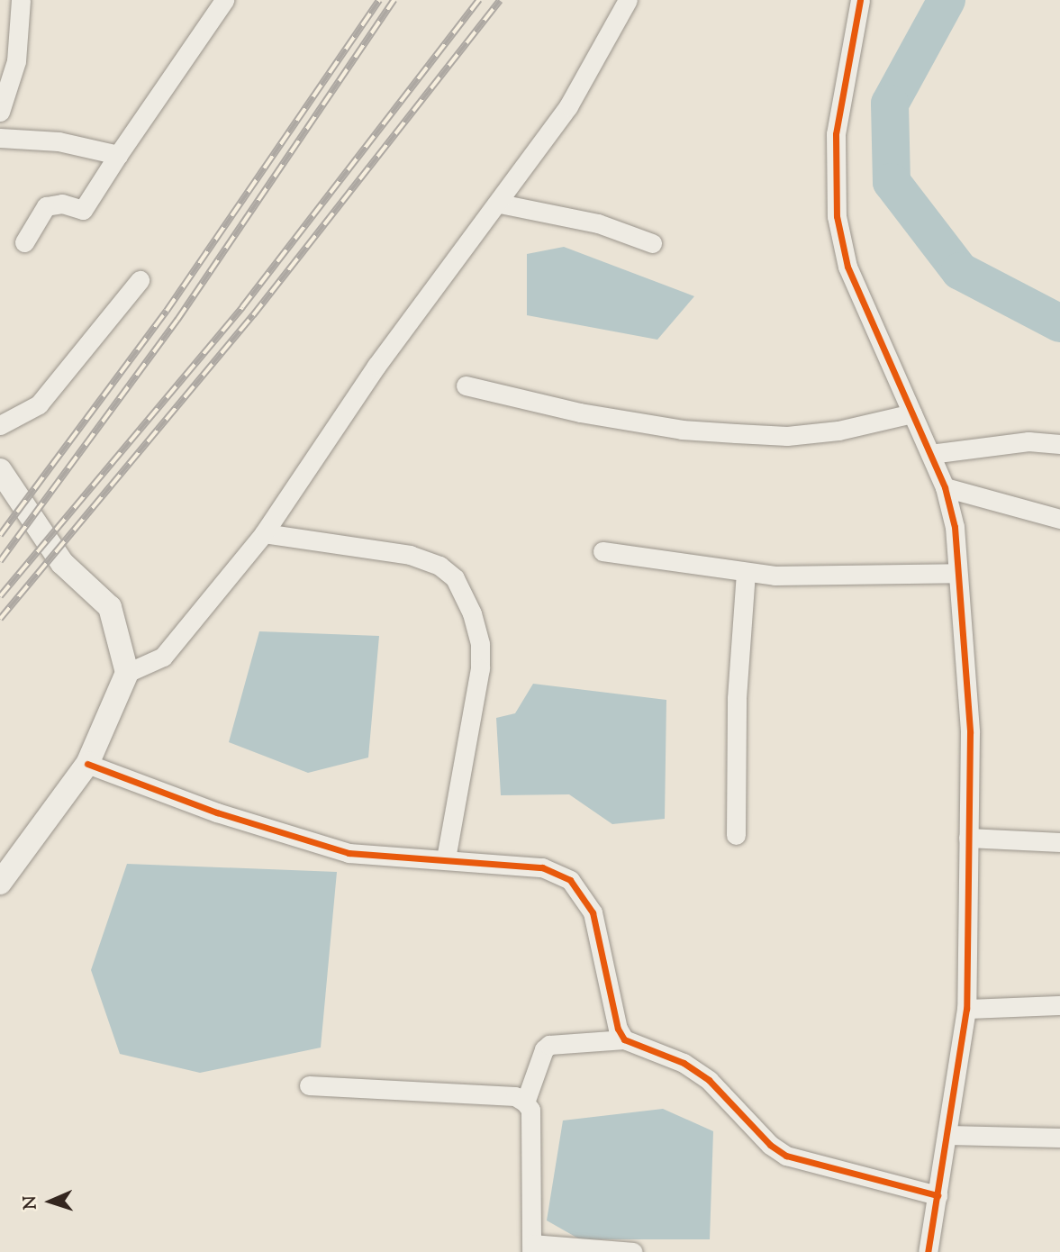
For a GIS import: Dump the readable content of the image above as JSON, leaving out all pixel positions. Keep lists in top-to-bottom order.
{
  "north": "left"
}
